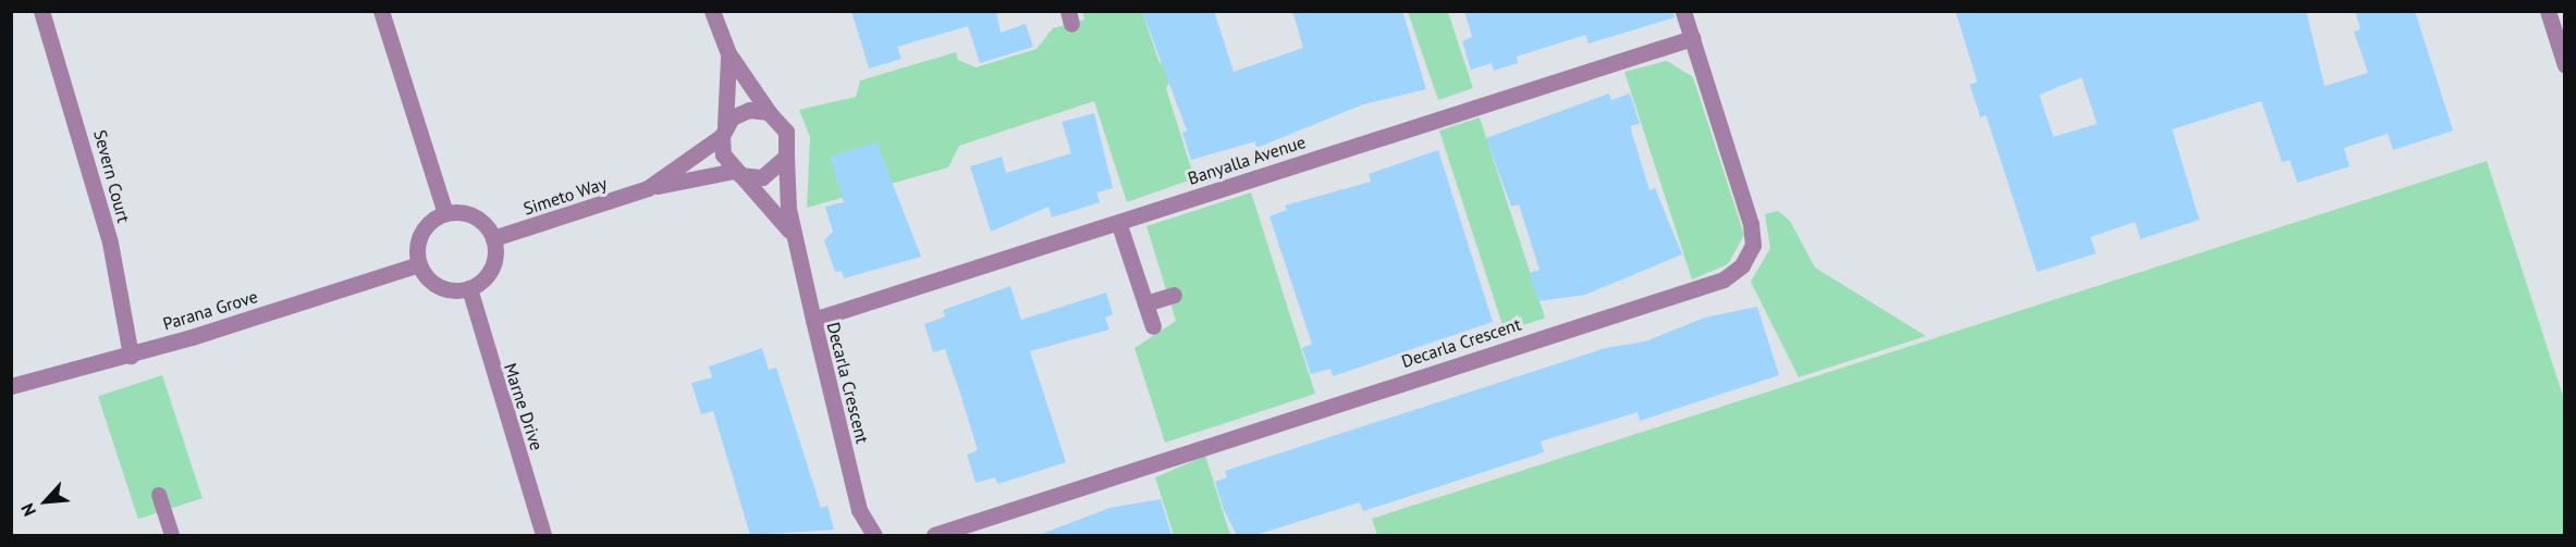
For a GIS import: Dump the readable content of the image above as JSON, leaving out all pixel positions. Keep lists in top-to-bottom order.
{
  "streets": {
    "street": [
      "Banyalla Avenue",
      "Severn Court",
      "Simeto Way",
      "Parana Grove",
      "Decarla Crescent",
      "Marne Drive"
    ]
  },
  "crossings": [
    ["Banyalla Avenue", "Decarla Crescent"],
    ["Severn Court", "Parana Grove"],
    ["Simeto Way", "Parana Grove"],
    ["Simeto Way", "Decarla Crescent"],
    ["Simeto Way", "Marne Drive"],
    ["Parana Grove", "Marne Drive"]
  ],
  "north": "bottom left"
}
